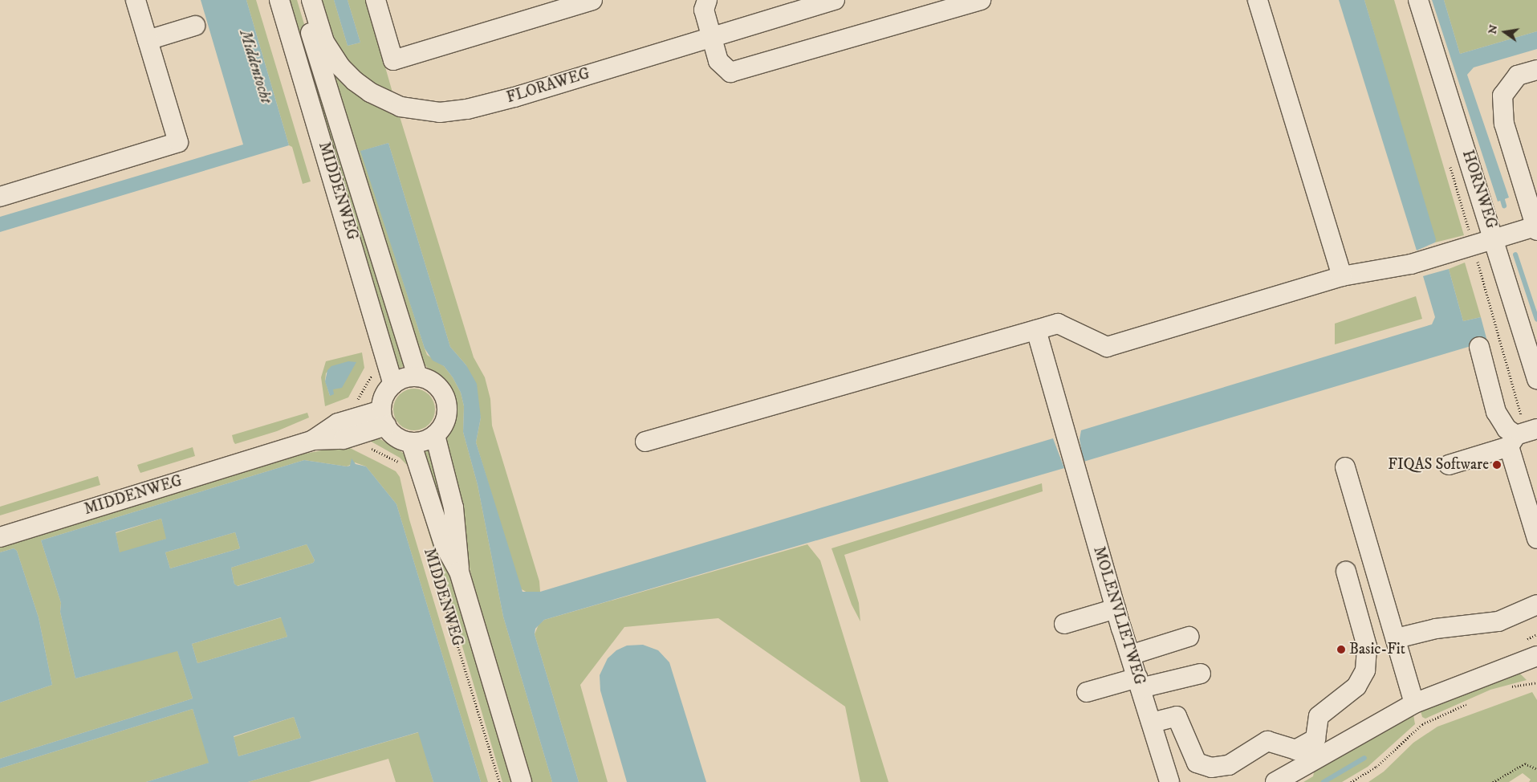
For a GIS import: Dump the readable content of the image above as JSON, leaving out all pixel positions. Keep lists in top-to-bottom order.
{
  "streets": {
    "street": [
      "FLORAWEG",
      "HORNWEG",
      "MIDDENWEG",
      "MOLENVLIETWEG"
    ]
  },
  "water": ["Middentocht"],
  "places": ["FIQAS Software", "Basic-Fit"],
  "north": "left"
}
